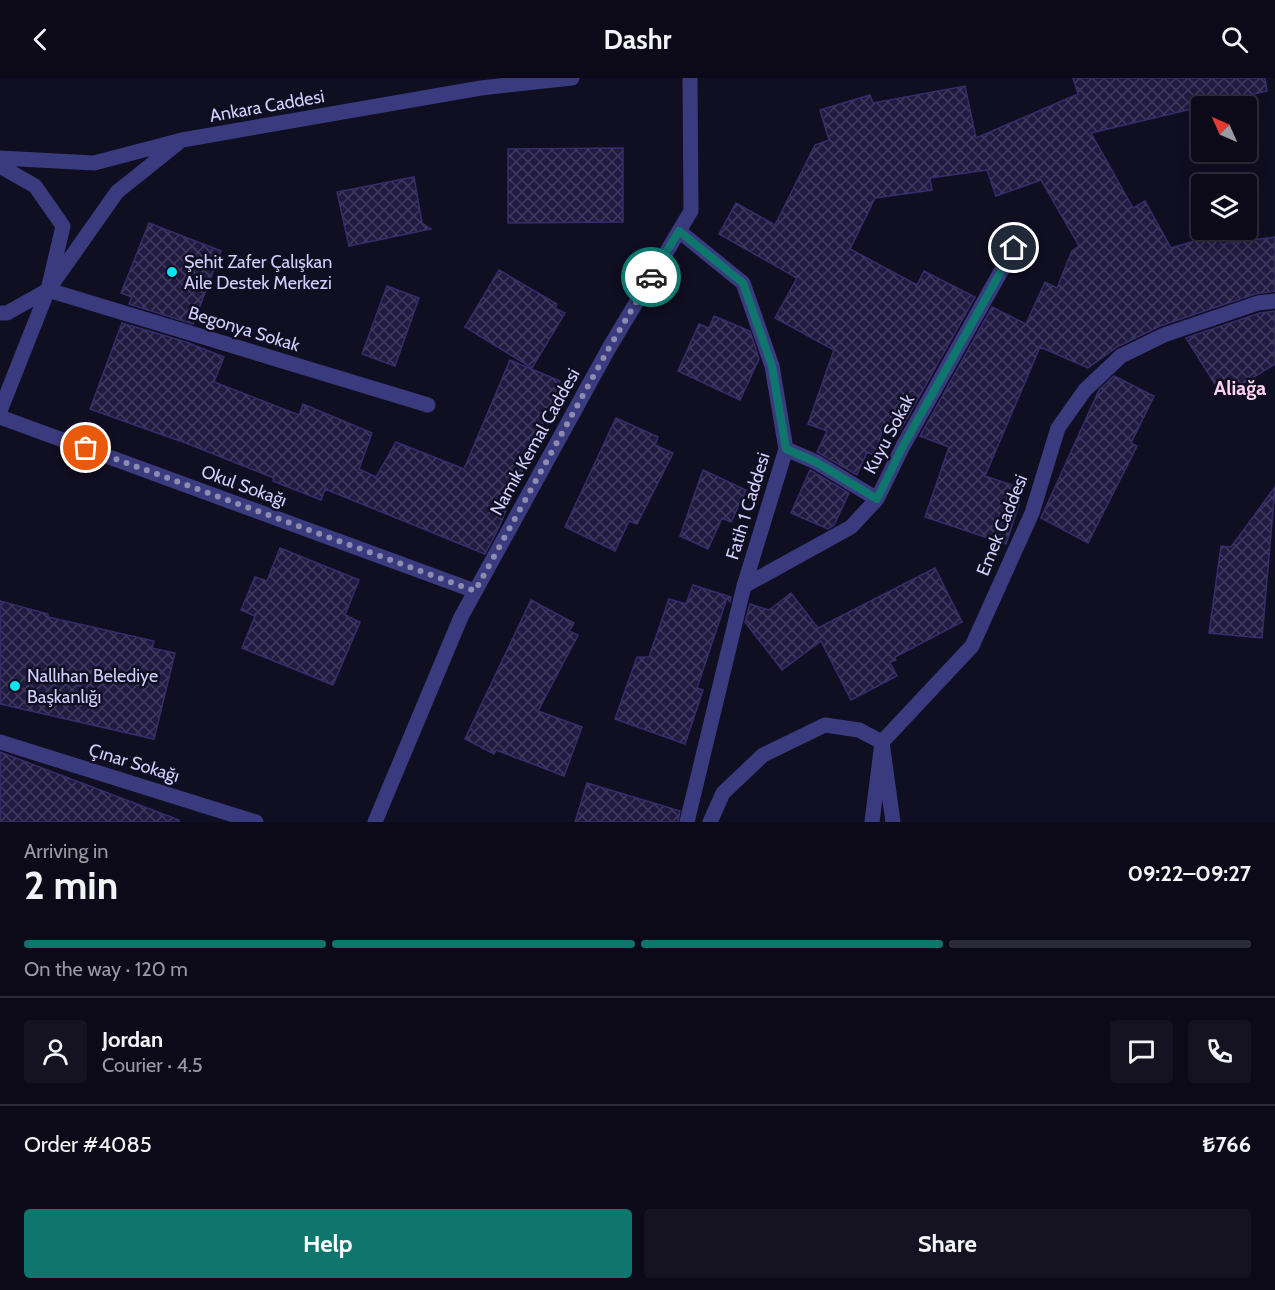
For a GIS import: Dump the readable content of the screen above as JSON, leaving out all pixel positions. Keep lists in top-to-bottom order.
{
  "streets": {
    "street": [
      "Ankara Caddesi",
      "Begonya Sokak",
      "Kuyu Sokak",
      "Namık Kemal Caddesi",
      "Okul Sokağı",
      "Fatih 1 Caddesi",
      "Emek Caddesi",
      "Çınar Sokağı"
    ]
  },
  "crossings": [
    ["Ankara Caddesi", "Begonya Sokak"],
    ["Kuyu Sokak", "Fatih 1 Caddesi"],
    ["Namık Kemal Caddesi", "Okul Sokağı"],
    ["Namık Kemal Caddesi", "Fatih 1 Caddesi"]
  ],
  "districts": ["Aliağa"],
  "places": ["Şehit Zafer Çalışkan Aile Destek Merkezi", "Nallıhan Belediye Başkanlığı"],
  "north": "top left",
  "page": {
    "header": "Dashr",
    "heading": ["2 min", "Arriving in", "09:22–09:27"],
    "panel": [
      "Jordan",
      "Courier · 4.5",
      "Order #4085",
      "₺766"
    ],
    "bar": "On the way · 120 m",
    "buttons": ["Help", "Share"]
  }
}
